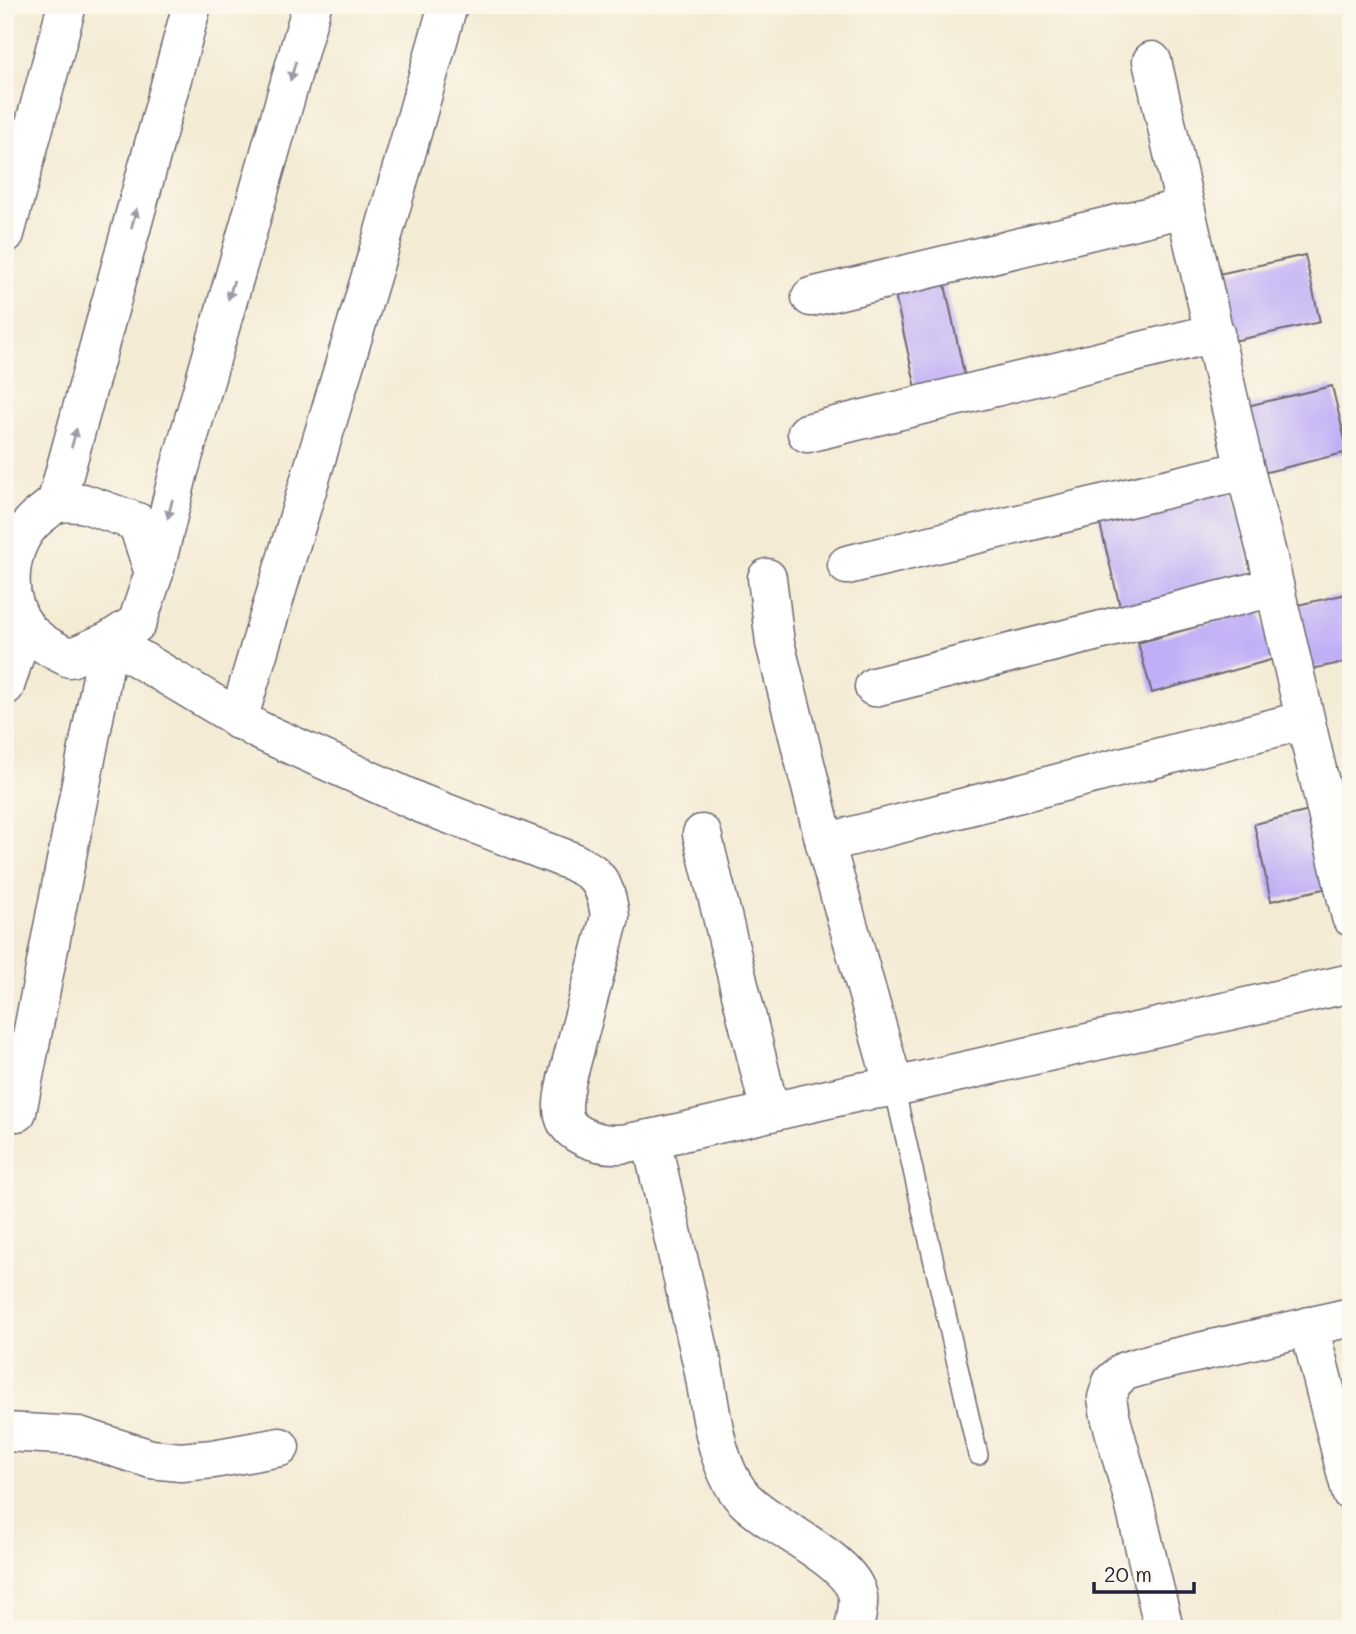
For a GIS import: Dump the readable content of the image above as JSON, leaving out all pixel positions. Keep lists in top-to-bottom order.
{
  "scale_bar": "20 m"
}
